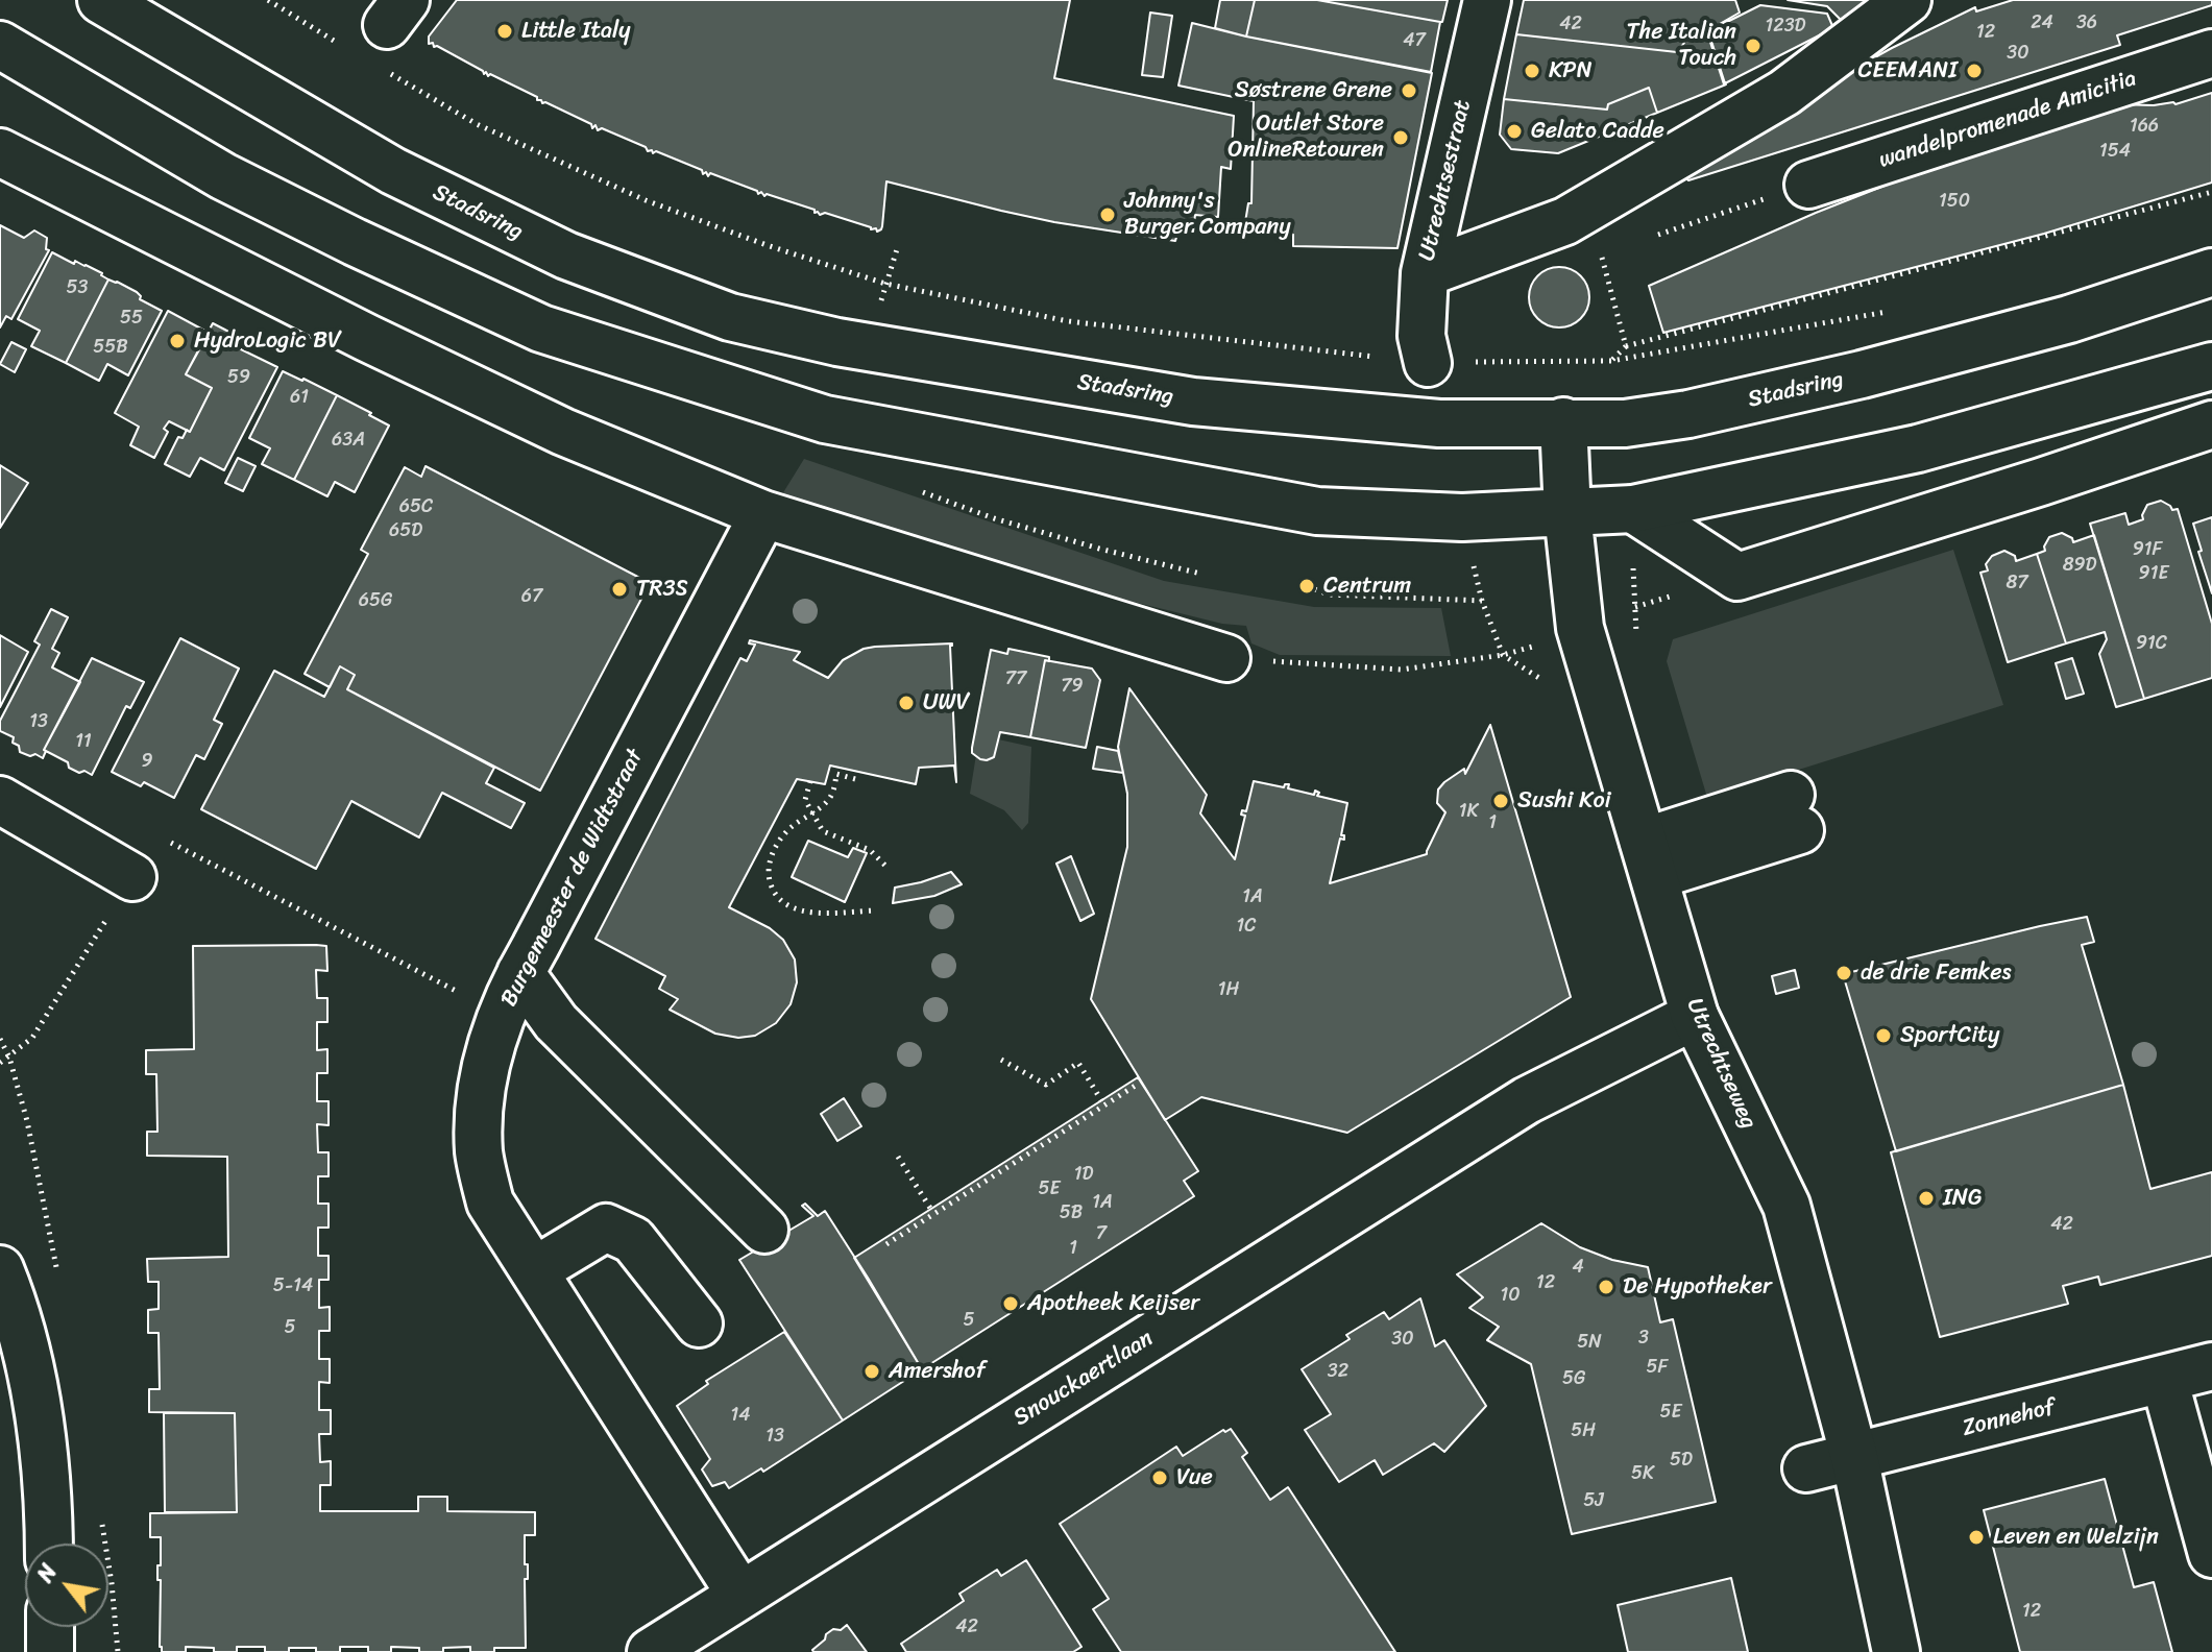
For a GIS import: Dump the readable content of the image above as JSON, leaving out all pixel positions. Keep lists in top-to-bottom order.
{
  "streets": {
    "street": [
      "wandelpromenade Amicitia",
      "Utrechtsestraat",
      "Stadsring",
      "Burgemeester de Widtstraat",
      "Utrechtseweg",
      "Snouckaertlaan",
      "Zonnehof"
    ]
  },
  "crossings": [
    ["Stadsring", "Utrechtseweg"],
    ["Burgemeester de Widtstraat", "Snouckaertlaan"],
    ["Utrechtseweg", "Snouckaertlaan"],
    ["Utrechtseweg", "Zonnehof"]
  ],
  "places": [
    "Little Italy",
    "The Italian Touch",
    "KPN",
    "CEEMANI",
    "Søstrene Grene",
    "Gelato Cadde",
    "Outlet Store OnlineRetouren",
    "Johnny's Burger Company",
    "HydroLogic BV",
    "Centrum",
    "TR3S",
    "UWV",
    "Sushi Koi",
    "de drie Femkes",
    "SportCity",
    "ING",
    "De Hypotheker",
    "Apotheek Keijser",
    "Amershof",
    "Vue",
    "Leven en Welzijn"
  ],
  "house_numbers": [
    "24",
    "36",
    "42",
    "123D",
    "12",
    "47",
    "30",
    "166",
    "154",
    "150",
    "53",
    "55",
    "55B",
    "59",
    "61",
    "63A",
    "65C",
    "65D",
    "91F",
    "89D",
    "91E",
    "87",
    "67",
    "65G",
    "91C",
    "77",
    "79",
    "13",
    "11",
    "9",
    "1K",
    "1",
    "1A",
    "1C",
    "1H",
    "1D",
    "5E",
    "1A",
    "5B",
    "42",
    "7",
    "1",
    "4",
    "12",
    "5-14",
    "10",
    "5",
    "5",
    "3",
    "30",
    "5N",
    "5F",
    "32",
    "5G",
    "5E",
    "14",
    "5H",
    "13",
    "5D",
    "5K",
    "5J",
    "12",
    "42"
  ],
  "north": "top left"
}
